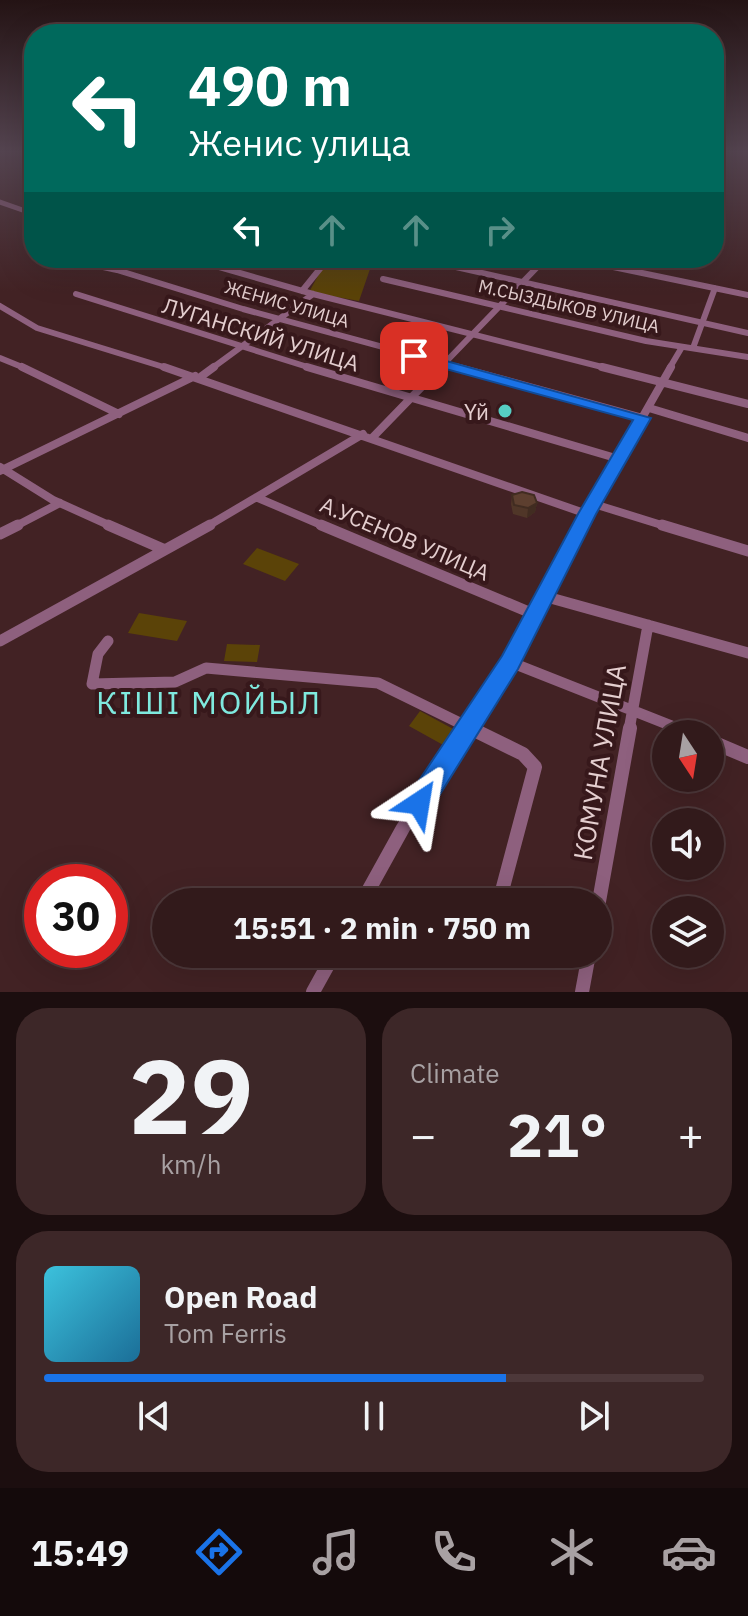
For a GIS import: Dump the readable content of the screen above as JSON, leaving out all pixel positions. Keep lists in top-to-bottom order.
{
  "streets": {
    "street": [
      "ЖЕНИС УЛИЦА",
      "М.СЫЗДЫКОВ УЛИЦА",
      "ЛУГАНСКИЙ УЛИЦА",
      "А.УСЕНОВ УЛИЦА",
      "КОМУНА УЛИЦА"
    ]
  },
  "districts": ["КІШІ МОЙЫЛ"],
  "places": ["Үй"],
  "north": "bottom",
  "page": {
    "turn": ["490 m", "Женис улица"],
    "limit": "30",
    "trip": "15:51 · 2 min · 750 m",
    "tile": [
      ["29", "km/h"],
      "Climate"
    ],
    "heat": ["−", "21°", "+"],
    "song": ["Open Road", "Tom Ferris"],
    "tabs": "15:49"
  }
}
